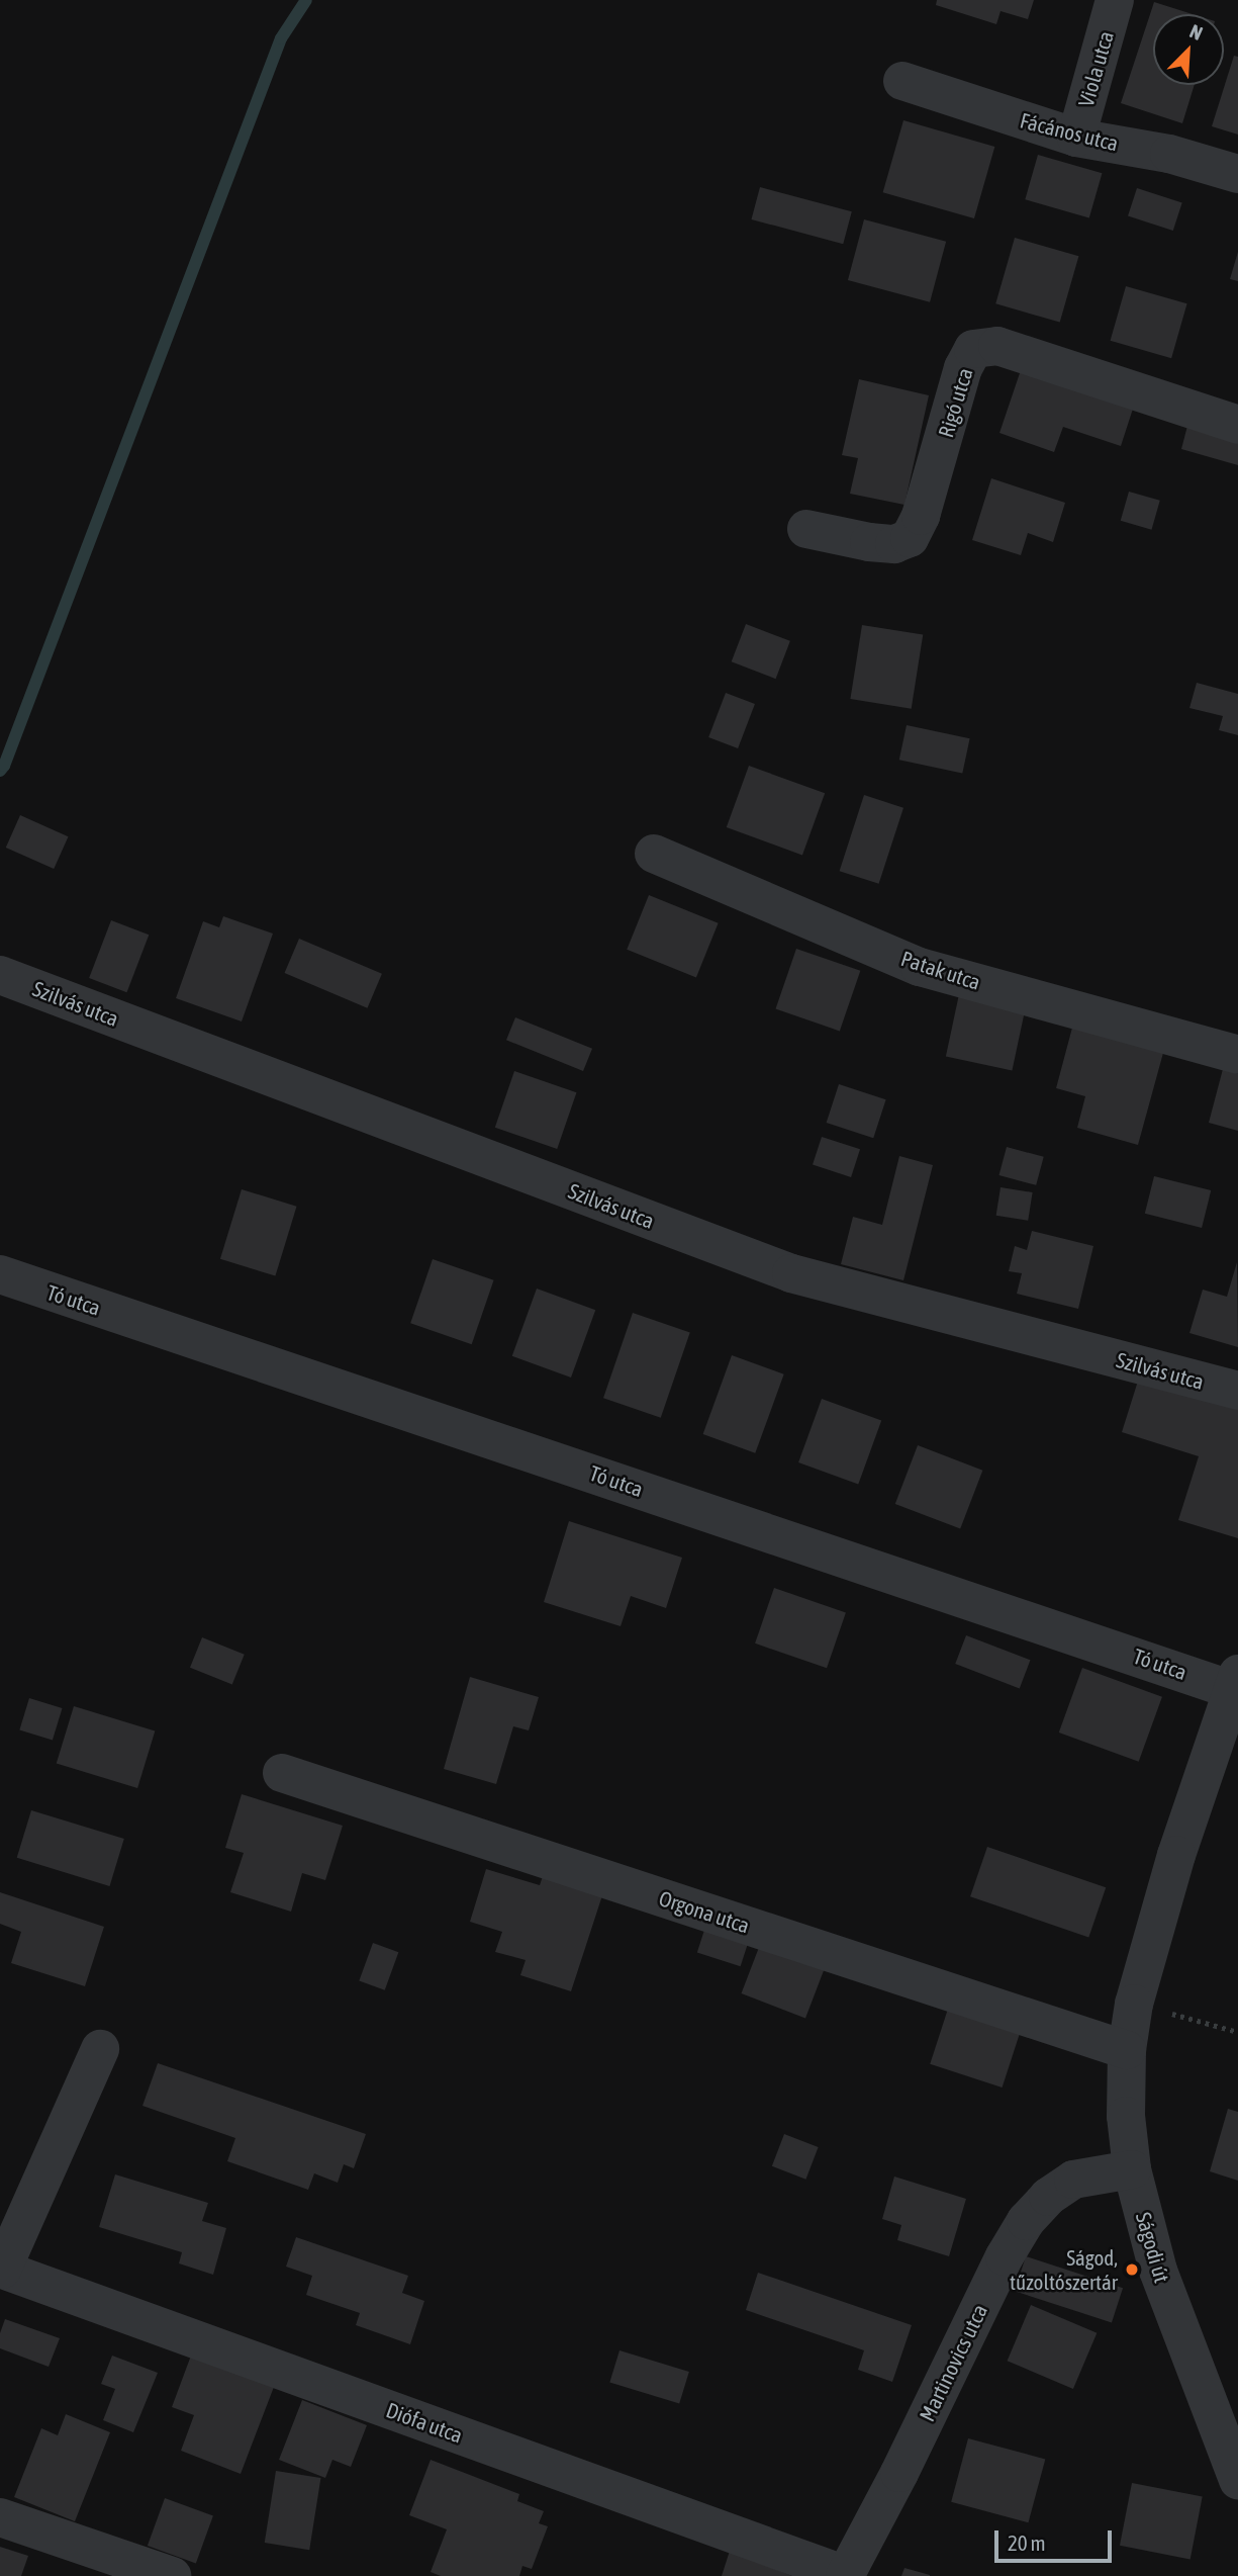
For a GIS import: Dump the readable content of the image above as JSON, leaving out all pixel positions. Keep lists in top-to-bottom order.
{
  "streets": {
    "street": [
      "Viola utca",
      "Fácános utca",
      "Rigó utca",
      "Patak utca",
      "Szilvás utca",
      "Tó utca",
      "Orgona utca",
      "Ságodi út",
      "Martinovics utca",
      "Diófa utca"
    ]
  },
  "crossings": [
    ["Viola utca", "Fácános utca"],
    ["Tó utca", "Ságodi út"],
    ["Orgona utca", "Ságodi út"],
    ["Ságodi út", "Martinovics utca"],
    ["Martinovics utca", "Diófa utca"]
  ],
  "places": ["Ságod, tűzoltószertár"],
  "scale_bar": "20 m",
  "north": "top right"
}
